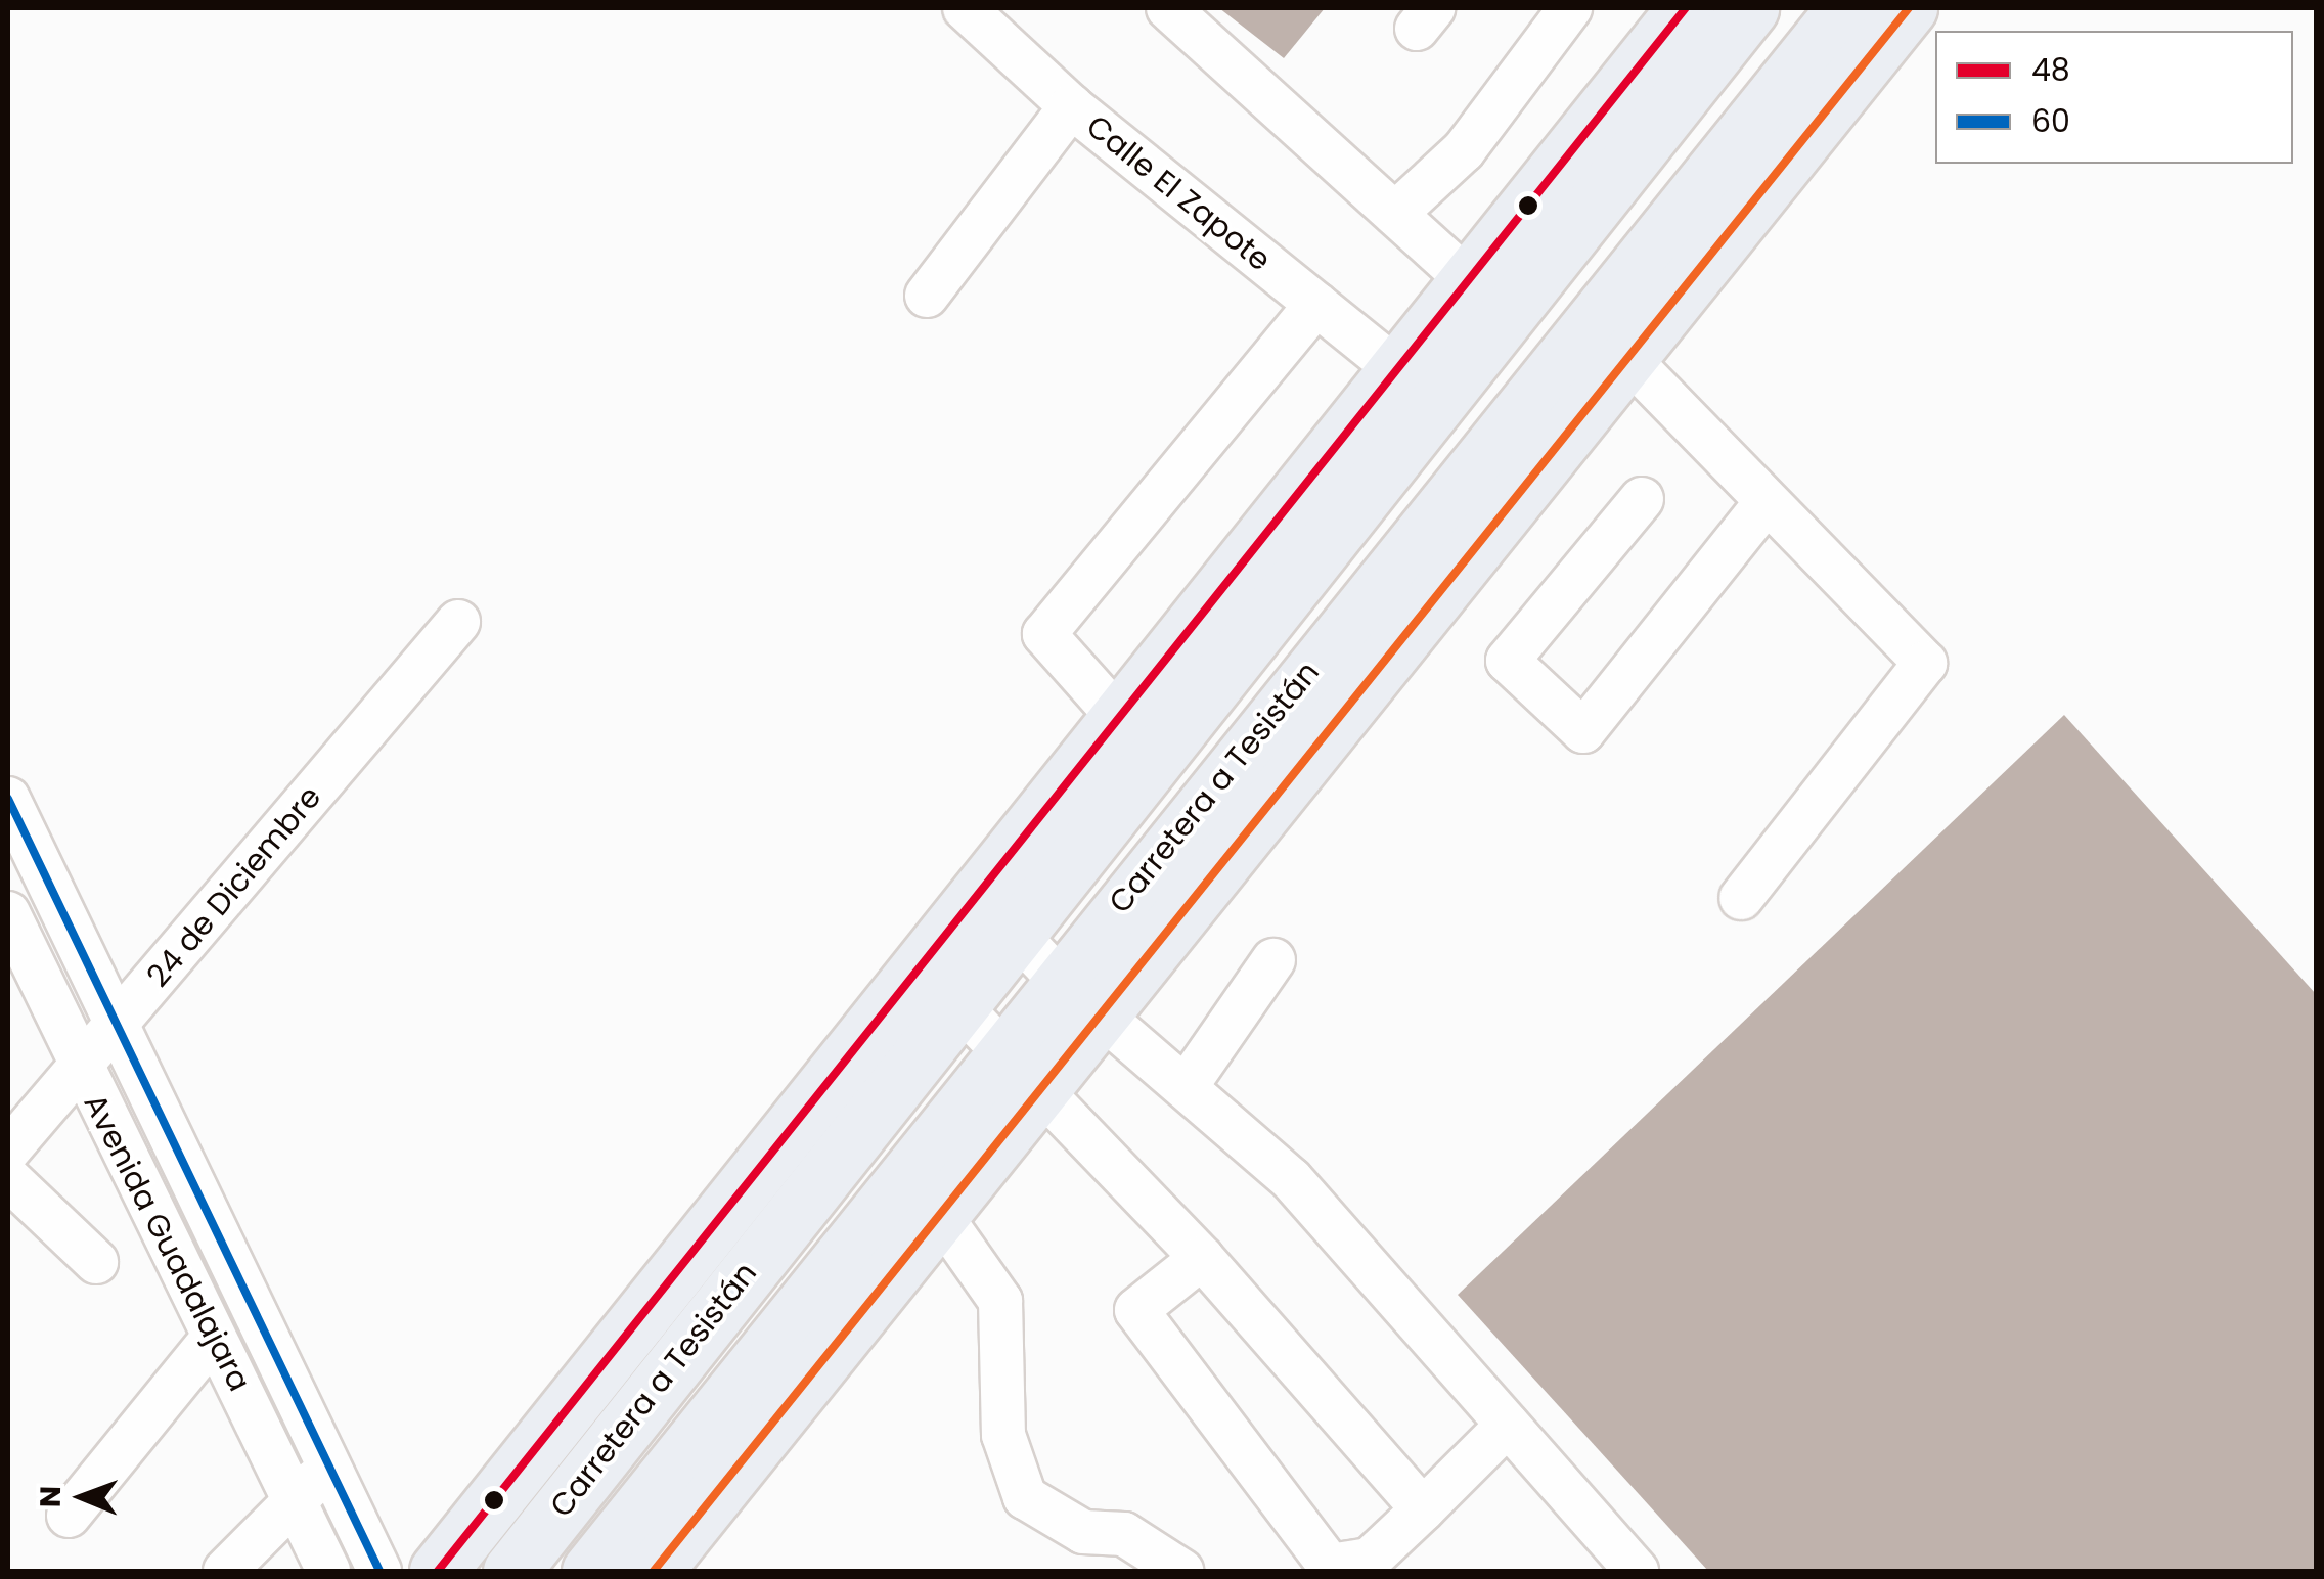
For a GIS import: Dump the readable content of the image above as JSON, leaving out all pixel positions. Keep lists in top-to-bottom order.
{
  "streets": {
    "main road": ["Carretera a Tesistán"],
    "street": ["Calle El Zapote", "24 de Diciembre", "Avenida Guadalajara"]
  },
  "crossings": [
    ["24 de Diciembre", "Avenida Guadalajara"]
  ],
  "lines": ["transit line 48", "transit line 60"],
  "legend": ["48", "60"],
  "north": "left"
}
